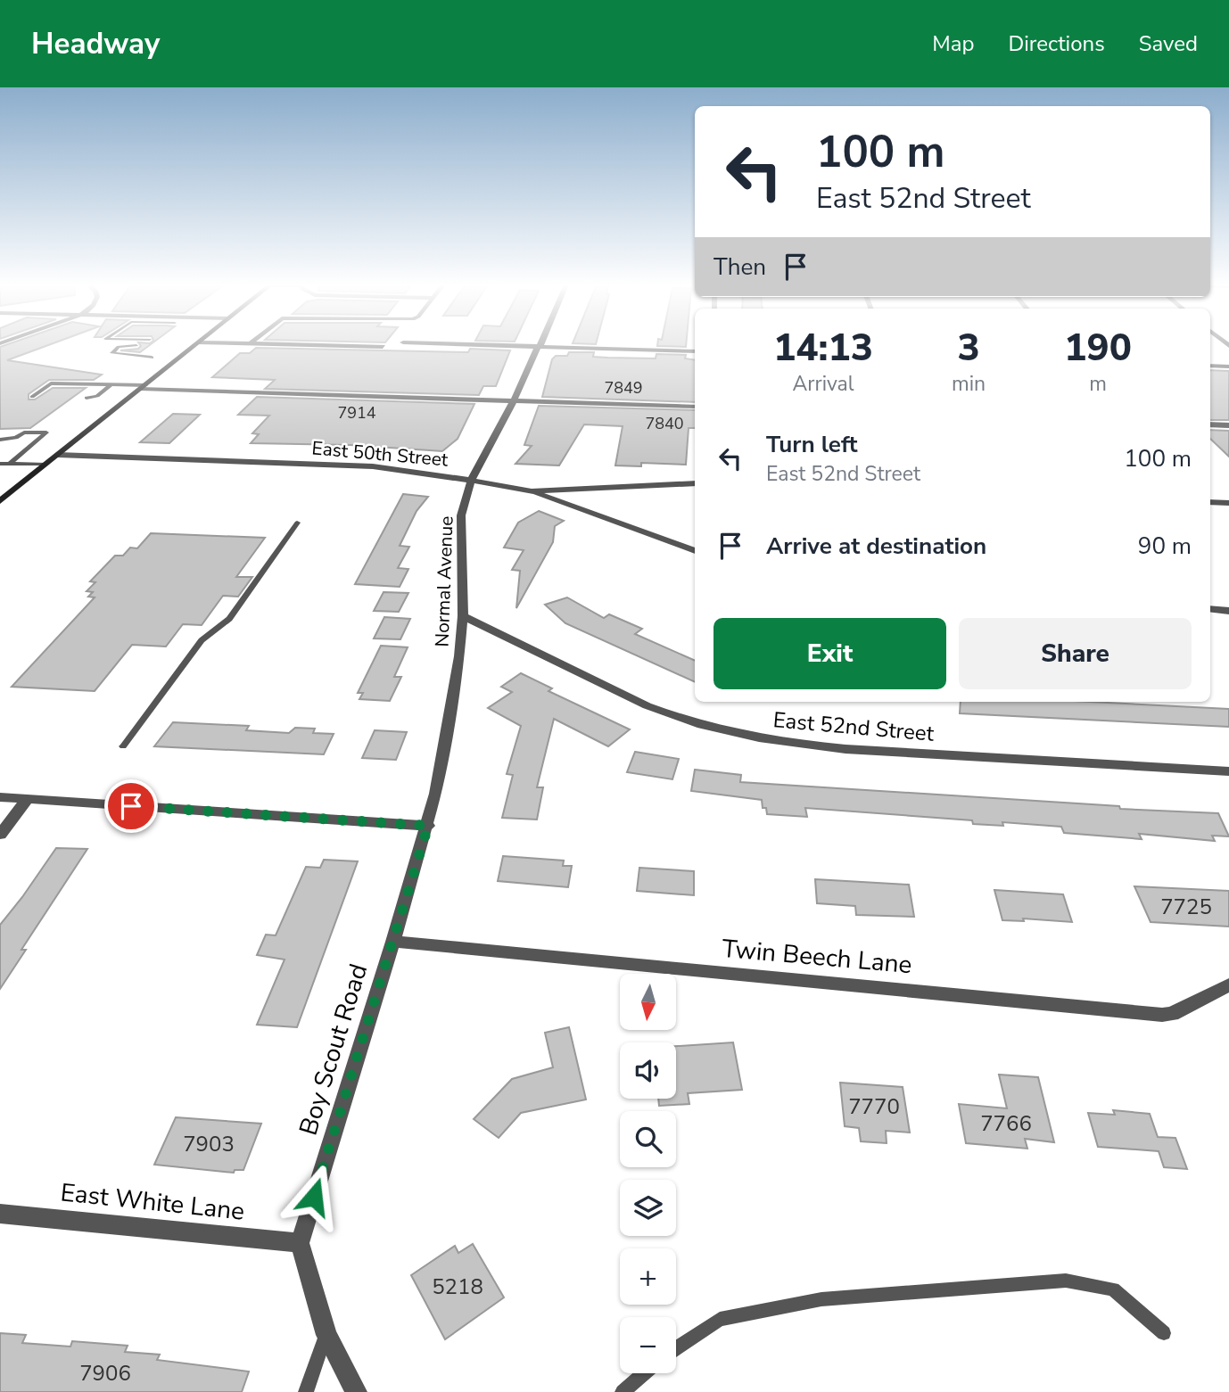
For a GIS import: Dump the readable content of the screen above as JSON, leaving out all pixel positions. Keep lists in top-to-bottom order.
{
  "streets": {
    "street": [
      "East 50th Street",
      "Normal Avenue",
      "East 52nd Street",
      "Twin Beech Lane",
      "Boy Scout Road",
      "East White Lane"
    ]
  },
  "crossings": [
    ["East 50th Street", "Normal Avenue"],
    ["Normal Avenue", "East 52nd Street"],
    ["Normal Avenue", "Boy Scout Road"],
    ["Twin Beech Lane", "Boy Scout Road"],
    ["Boy Scout Road", "East White Lane"]
  ],
  "house_numbers": [
    "7849",
    "7914",
    "7840",
    "7725",
    "7770",
    "7766",
    "7903",
    "5218",
    "7906"
  ],
  "north": "bottom",
  "page": {
    "header": "Headway",
    "nav": ["Map", "Directions", "Saved"],
    "turn": ["100 m", "East 52nd Street"],
    "then": "Then",
    "eta": [
      "14:13",
      "Arrival",
      "3",
      "min",
      "190",
      "m"
    ],
    "list": [
      {
        "name": "Turn left",
        "note": "East 52nd Street",
        "value": "100 m"
      },
      {
        "name": "Arrive at destination",
        "value": "90 m"
      }
    ],
    "buttons": ["Exit", "Share"],
    "map_buttons": ["+", "−"]
  }
}
